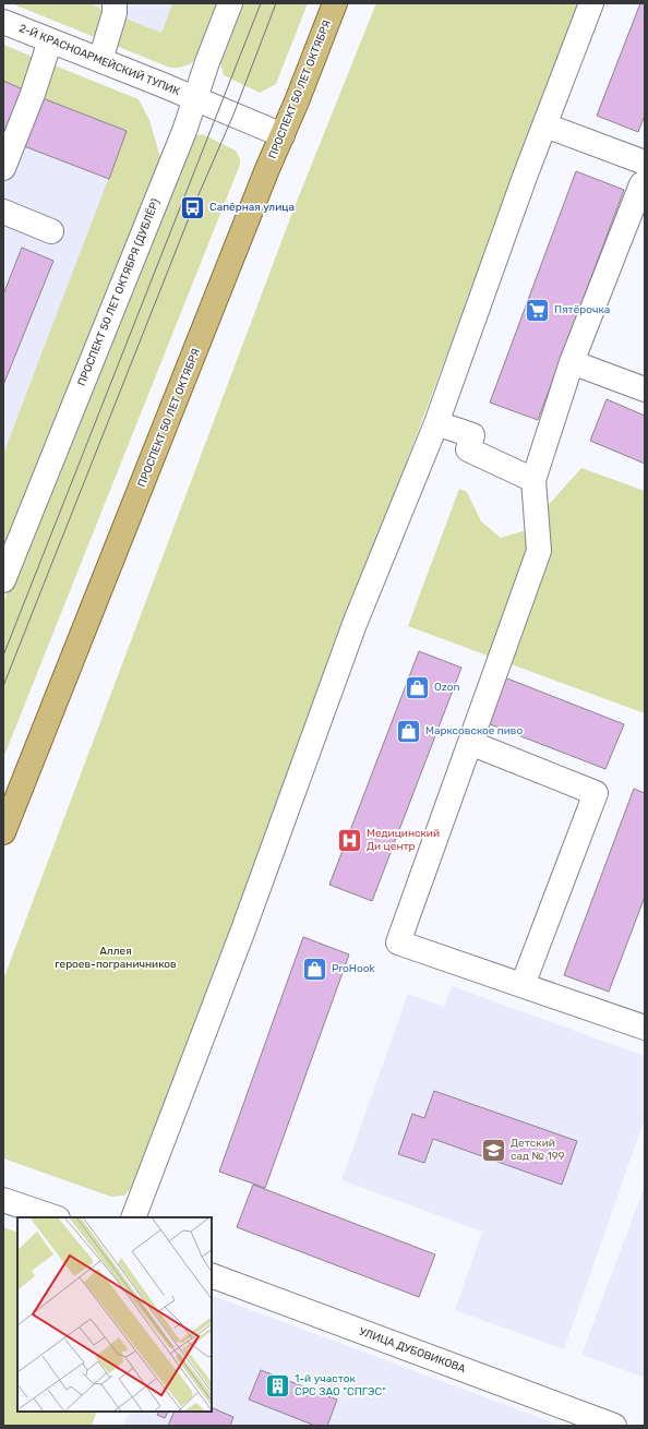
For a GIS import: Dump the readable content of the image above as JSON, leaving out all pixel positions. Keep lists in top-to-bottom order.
{
  "streets": {
    "main road": ["ПРОСПЕКТ 50 ЛЕТ ОКТЯБРЯ"],
    "street": ["2-Й КРАСНОАРМЕЙСКИЙ ТУПИК", "ПРОСПЕКТ 50 ЛЕТ ОКТЯБРЯ (ДУБЛЁР)", "УЛИЦА ДУБОВИКОВА"]
  },
  "crossings": [
    ["2-Й КРАСНОАРМЕЙСКИЙ ТУПИК", "ПРОСПЕКТ 50 ЛЕТ ОКТЯБРЯ"],
    ["2-Й КРАСНОАРМЕЙСКИЙ ТУПИК", "ПРОСПЕКТ 50 ЛЕТ ОКТЯБРЯ (ДУБЛЁР)"]
  ],
  "parks": ["Аллея героев-пограничников"],
  "places": {
    "bus stop": ["Сапёрная улица"],
    "supermarket": ["Пятёрочка"],
    "shop": ["Ozon", "Марксовское пиво", "ProHook"],
    "hospital": ["Медицинский Ди центр"],
    "school or university": ["Детский сад № 199"],
    "building": ["1-й участок СРС ЗАО \"СПГЭС\""]
  }
}
